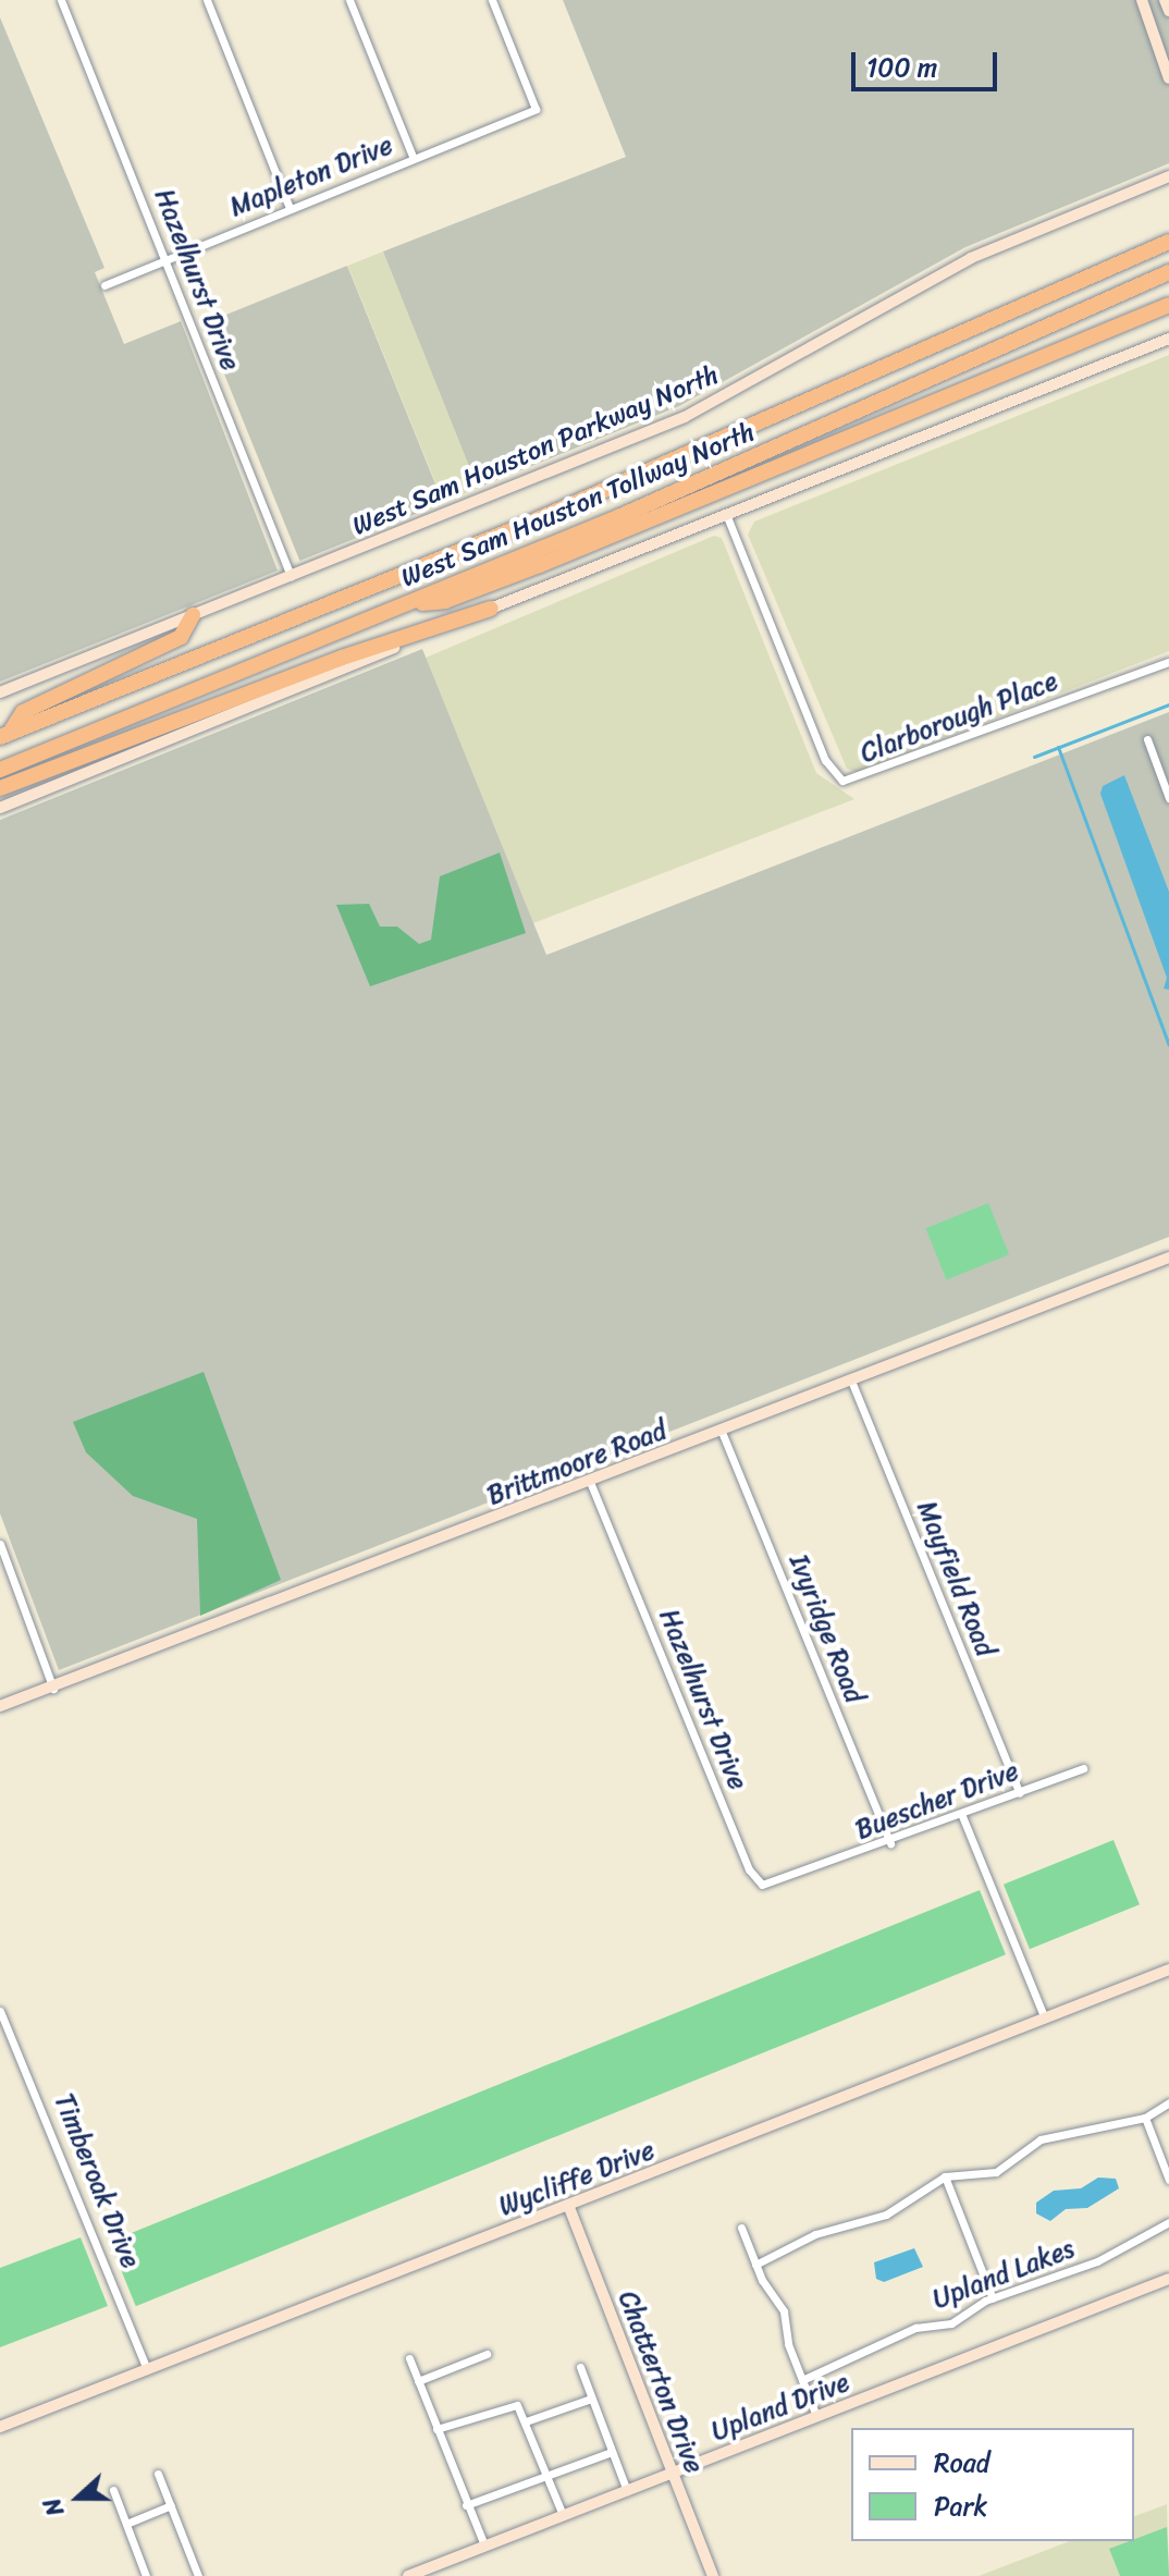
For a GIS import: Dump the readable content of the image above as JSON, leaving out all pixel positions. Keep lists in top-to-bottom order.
{
  "streets": {
    "highway": ["West Sam Houston Tollway North"],
    "main road": [
      "West Sam Houston Parkway North",
      "Brittmoore Road",
      "Wycliffe Drive",
      "Chatterton Drive",
      "Upland Drive"
    ],
    "street": [
      "Mapleton Drive",
      "Hazelhurst Drive",
      "Clarborough Place",
      "Mayfield Road",
      "Ivyridge Road",
      "Buescher Drive",
      "Timberoak Drive",
      "Upland Lakes"
    ]
  },
  "crossings": [
    ["Mapleton Drive", "Hazelhurst Drive"],
    ["Hazelhurst Drive", "West Sam Houston Parkway North"],
    ["Hazelhurst Drive", "Brittmoore Road"],
    ["Hazelhurst Drive", "Buescher Drive"],
    ["Brittmoore Road", "Mayfield Road"],
    ["Brittmoore Road", "Ivyridge Road"],
    ["Mayfield Road", "Buescher Drive"],
    ["Ivyridge Road", "Buescher Drive"],
    ["Wycliffe Drive", "Timberoak Drive"],
    ["Wycliffe Drive", "Chatterton Drive"],
    ["Chatterton Drive", "Upland Drive"]
  ],
  "legend": ["Road", "Park"],
  "scale_bar": "100 m",
  "north": "left"
}
